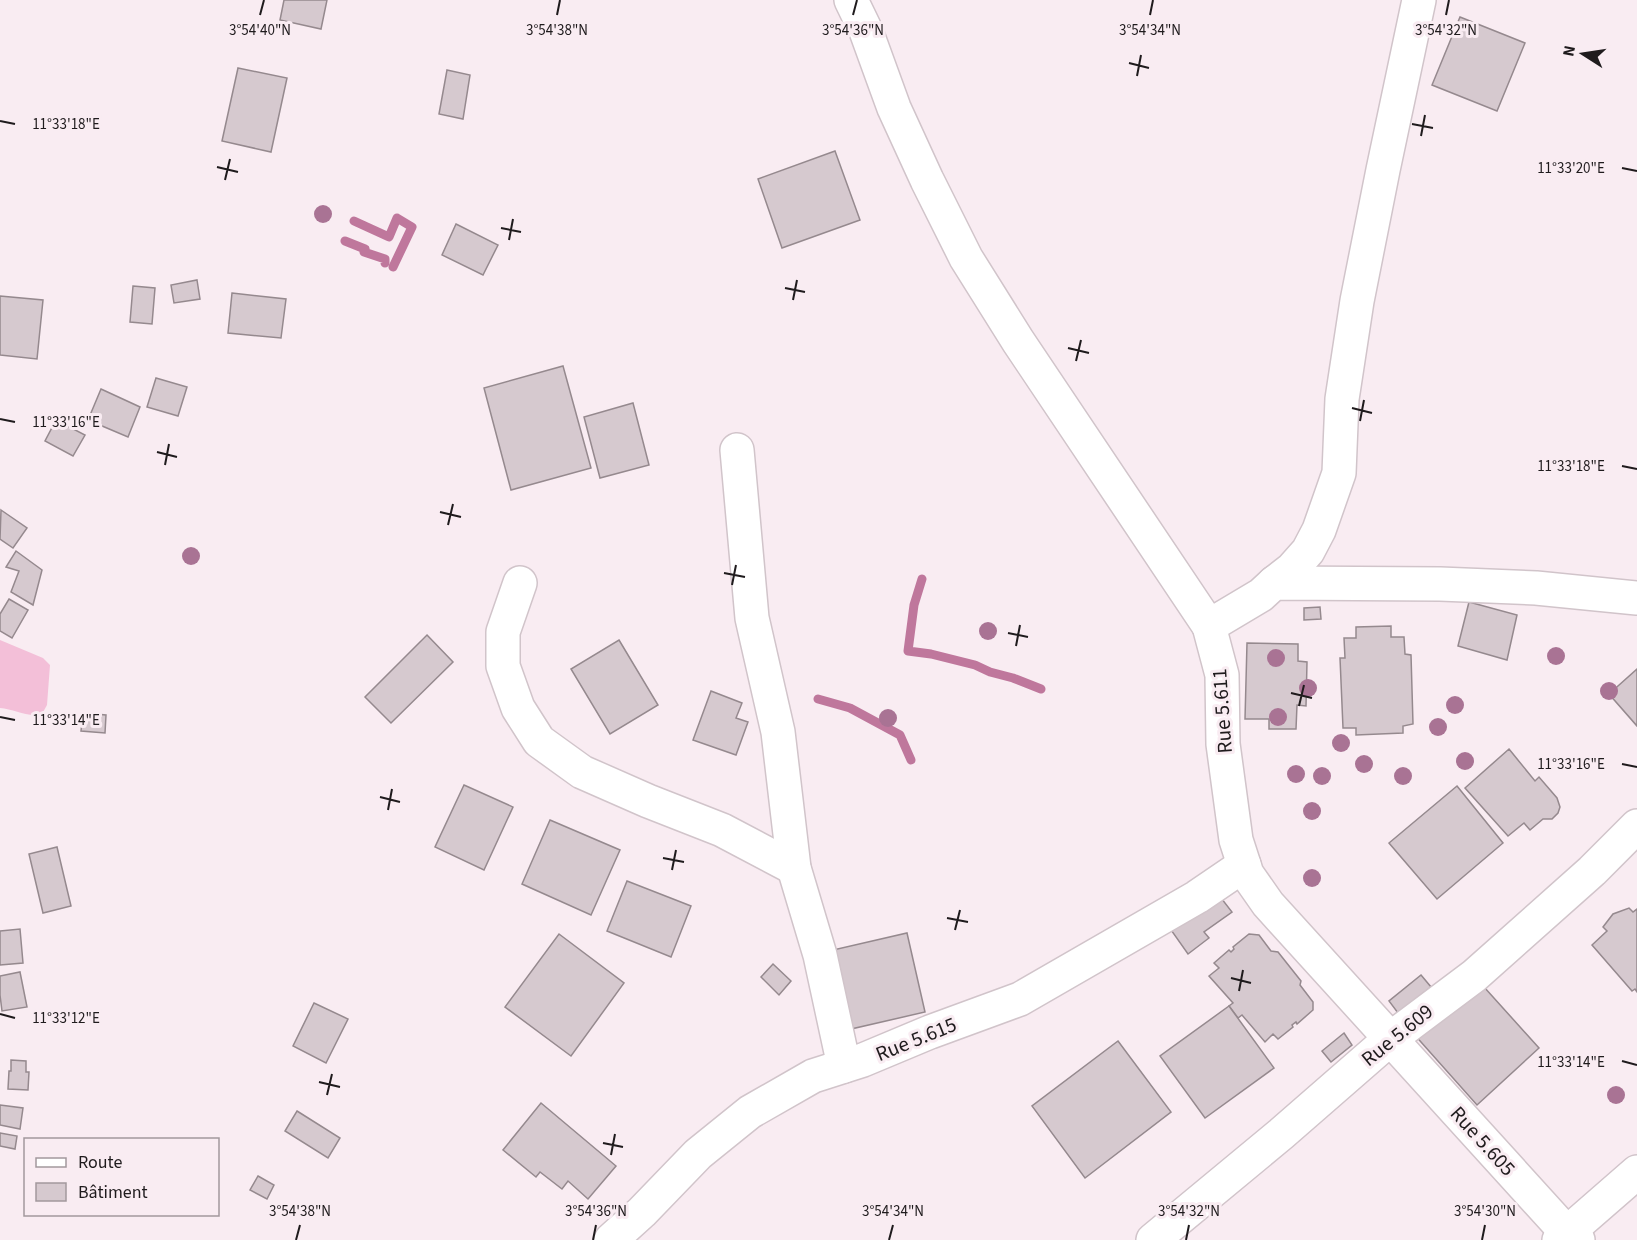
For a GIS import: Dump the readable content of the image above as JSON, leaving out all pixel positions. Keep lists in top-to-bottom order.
{
  "streets": {
    "street": [
      "Rue 5.611",
      "Rue 5.609",
      "Rue 5.615",
      "Rue 5.605"
    ]
  },
  "crossings": [
    ["Rue 5.611", "Rue 5.609"],
    ["Rue 5.611", "Rue 5.615"],
    ["Rue 5.611", "Rue 5.605"],
    ["Rue 5.609", "Rue 5.605"]
  ],
  "legend": ["Route", "Bâtiment"],
  "north": "left",
  "coordinates": [
    "3°54'40\"N",
    "3°54'38\"N",
    "3°54'36\"N",
    "3°54'34\"N",
    "3°54'32\"N",
    "11°33'18\"E",
    "11°33'20\"E",
    "11°33'16\"E",
    "11°33'14\"E",
    "11°33'12\"E",
    "3°54'30\"N"
  ]
}
